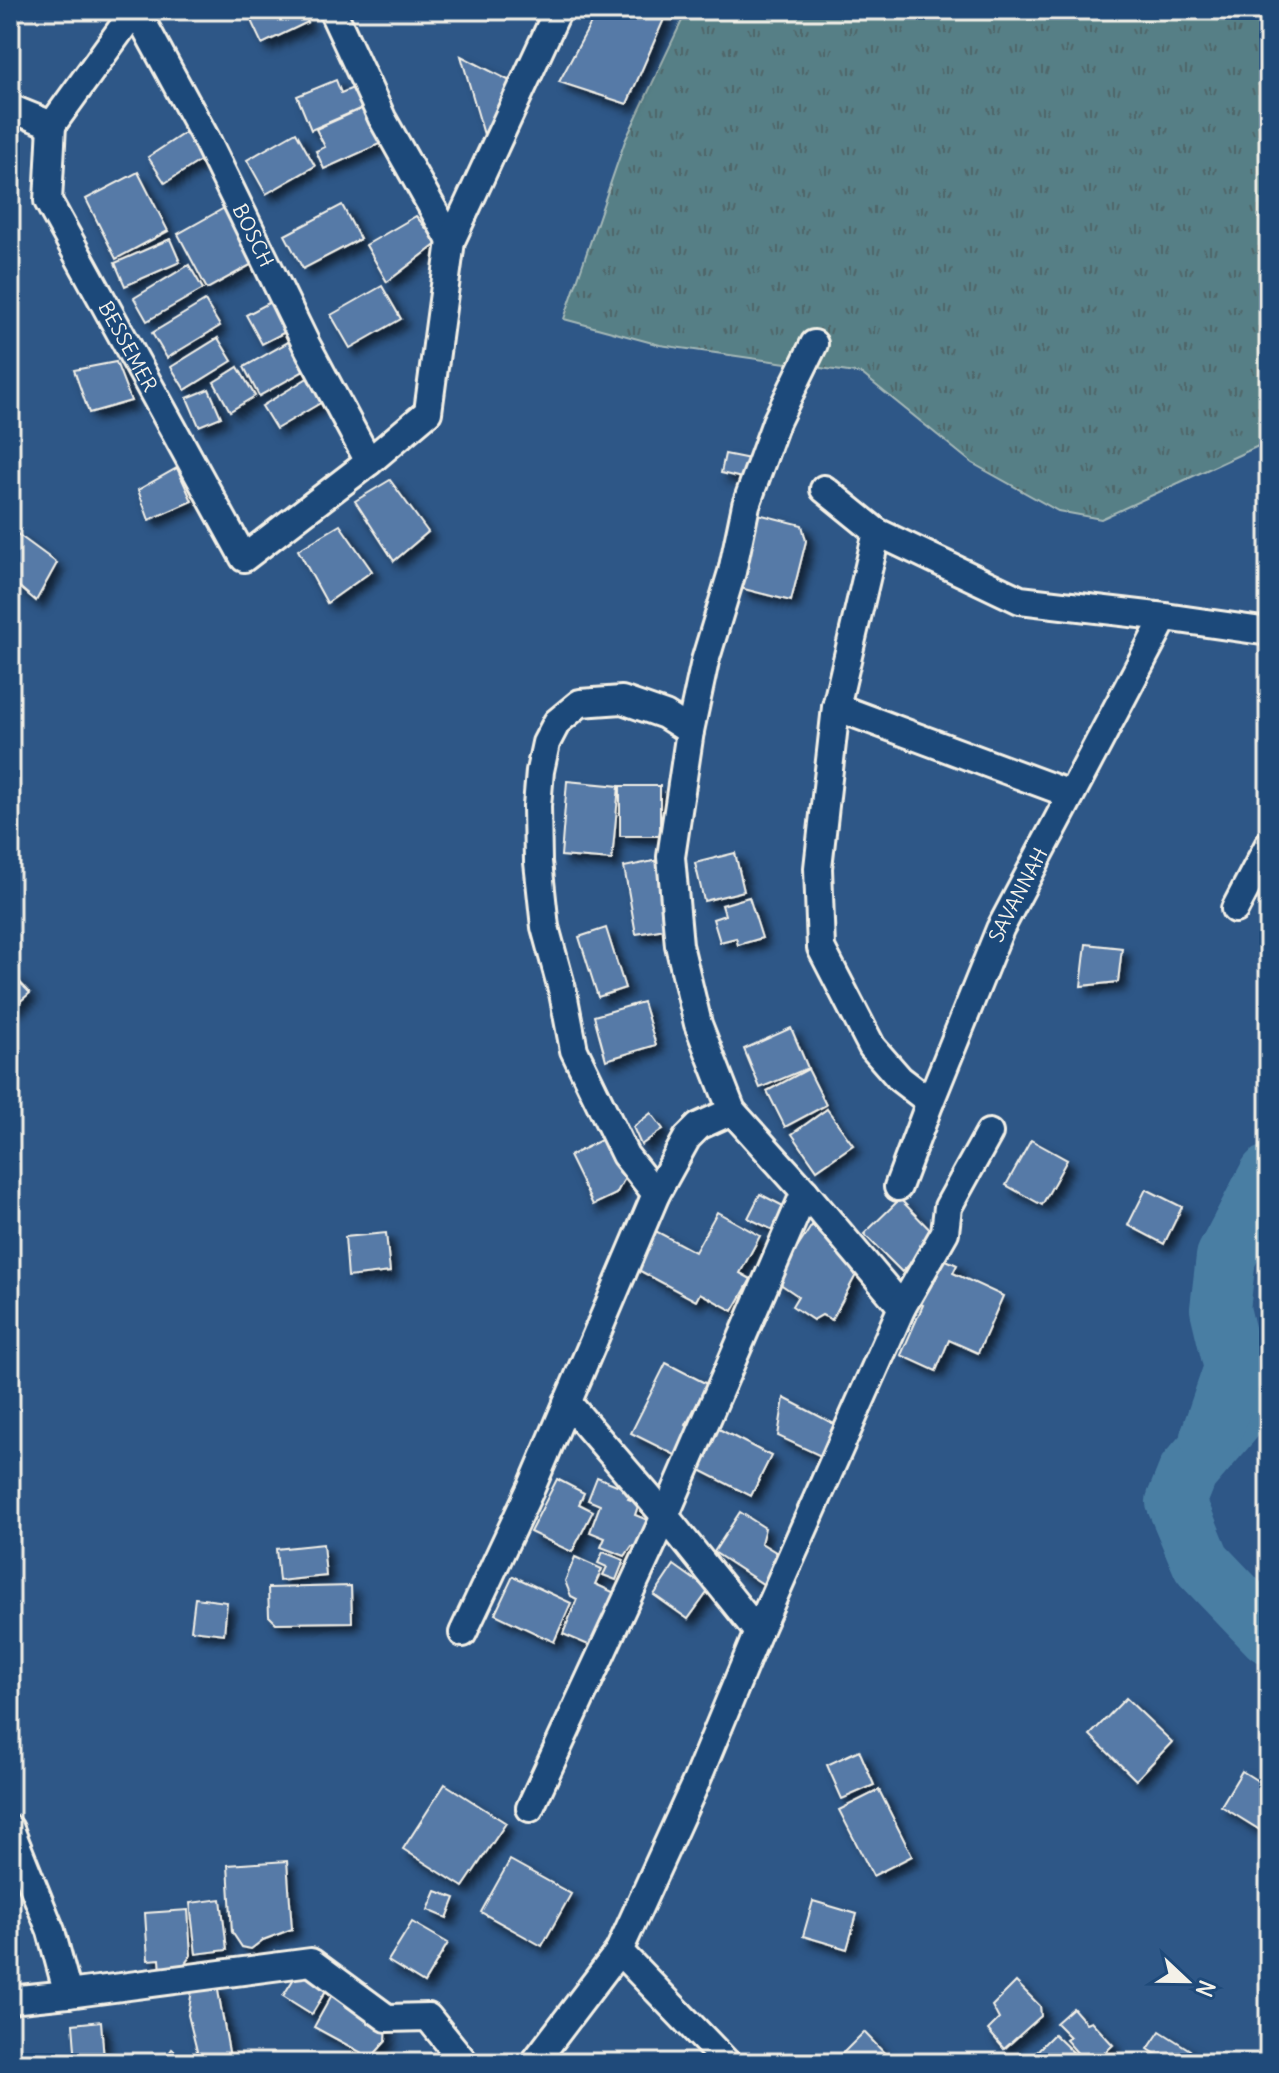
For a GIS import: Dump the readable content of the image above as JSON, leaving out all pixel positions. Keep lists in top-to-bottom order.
{
  "streets": {
    "street": ["BOSCH", "BESSEMER", "SAVANNAH"]
  },
  "crossings": [
    ["BOSCH", "BESSEMER"]
  ],
  "north": "right"
}
